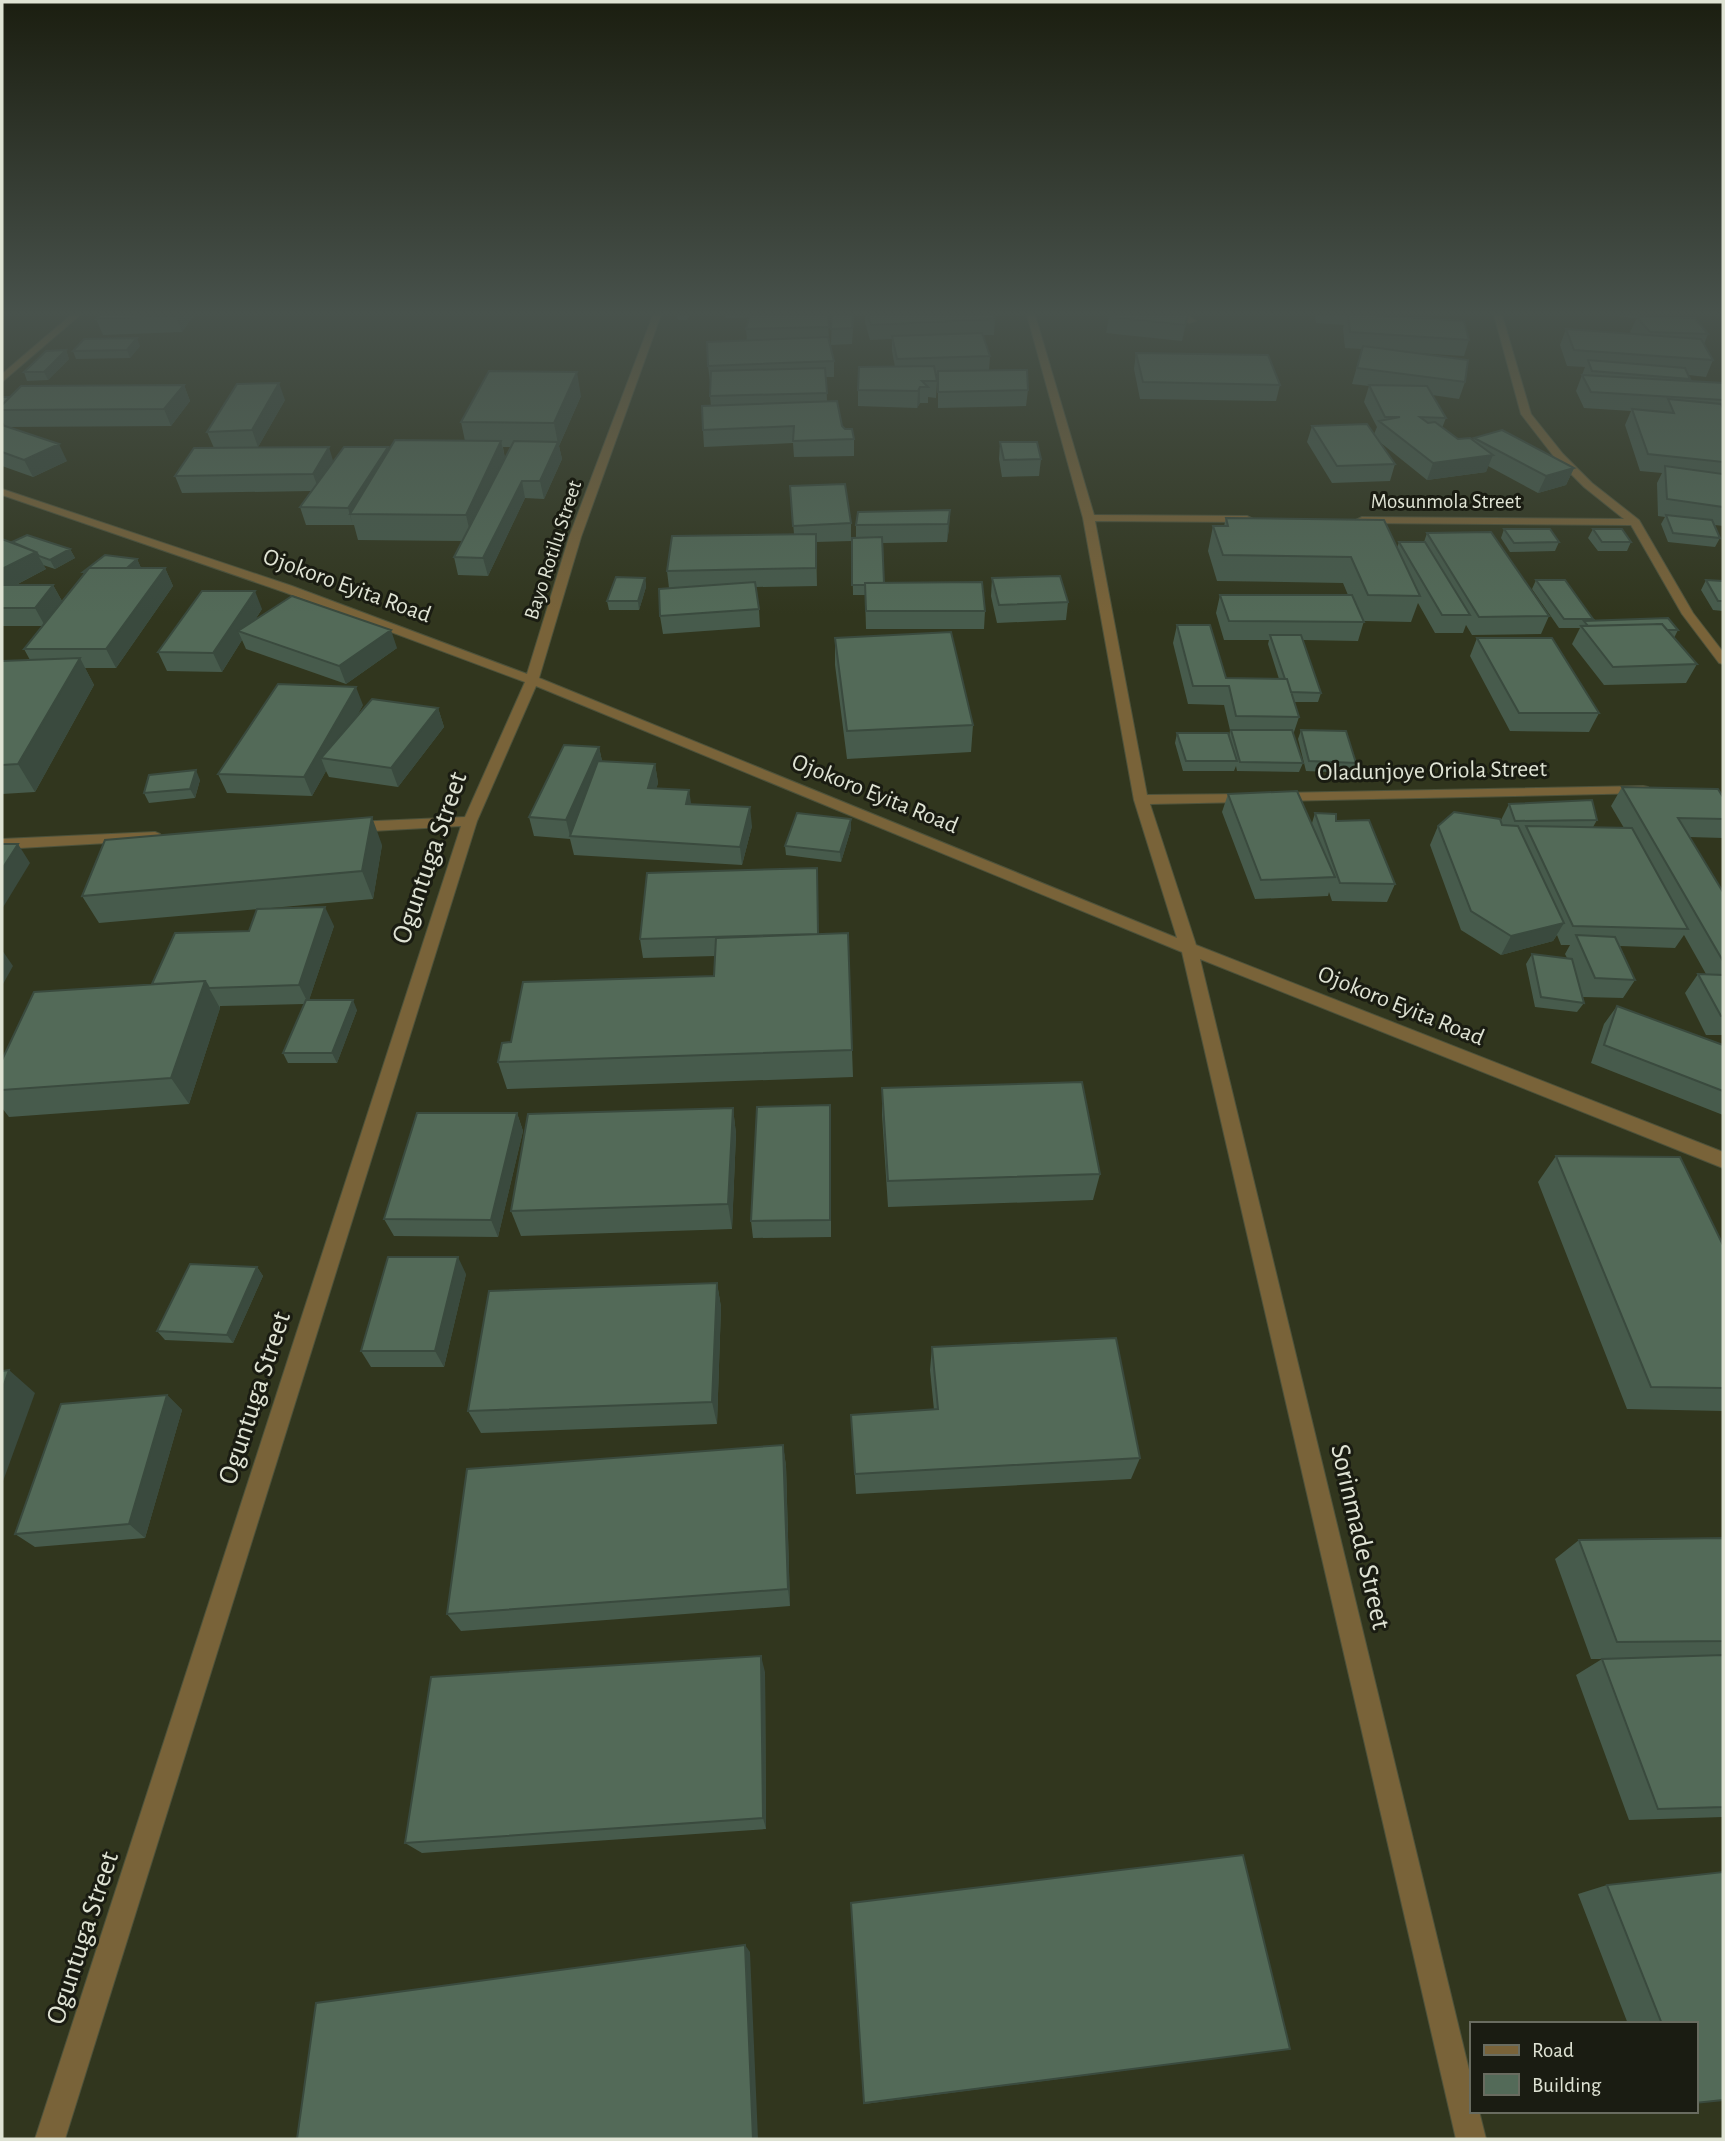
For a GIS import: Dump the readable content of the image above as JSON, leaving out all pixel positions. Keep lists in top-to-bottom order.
{
  "streets": {
    "street": [
      "Mosunmola Street",
      "Bayo Rotilu Street",
      "Ojokoro Eyita Road",
      "Oladunjoye Oriola Street",
      "Oguntuga Street",
      "Sorinmade Street"
    ]
  },
  "crossings": [
    ["Bayo Rotilu Street", "Ojokoro Eyita Road"],
    ["Bayo Rotilu Street", "Oguntuga Street"],
    ["Ojokoro Eyita Road", "Oguntuga Street"],
    ["Ojokoro Eyita Road", "Sorinmade Street"],
    ["Oladunjoye Oriola Street", "Sorinmade Street"]
  ],
  "legend": ["Road", "Building"]
}
